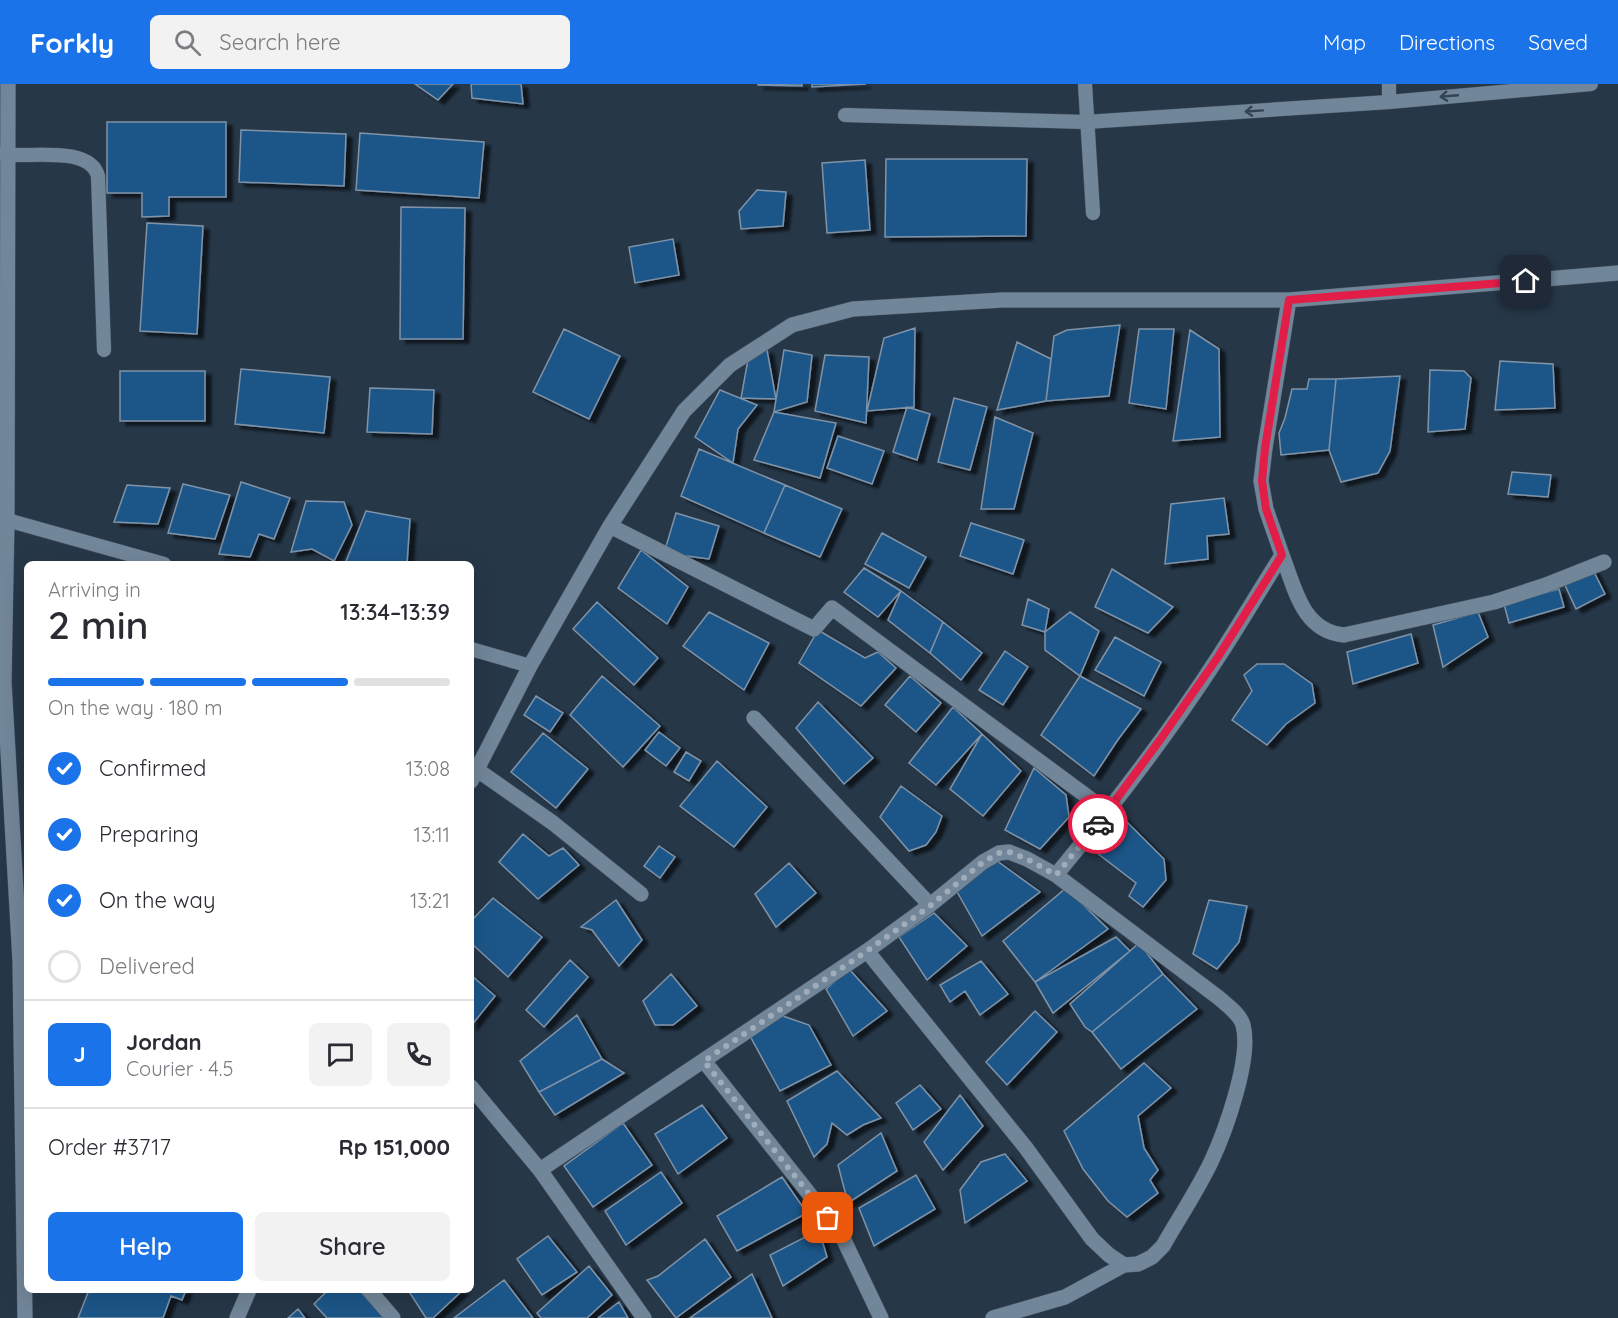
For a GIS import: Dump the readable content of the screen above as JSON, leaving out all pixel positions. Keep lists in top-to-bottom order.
{
  "page": {
    "header": "Forkly",
    "search": "Search here",
    "nav": ["Map", "Directions", "Saved"],
    "heading": ["2 min", "Arriving in", "13:34–13:39"],
    "panel": [
      "Jordan",
      "Courier · 4.5",
      "Order #3717",
      "Rp 151,000"
    ],
    "bar": "On the way · 180 m",
    "list": [
      ["Confirmed", "13:08"],
      ["Preparing", "13:11"],
      ["On the way", "13:21"],
      "Delivered"
    ],
    "round": "J",
    "buttons": ["Help", "Share"]
  }
}
